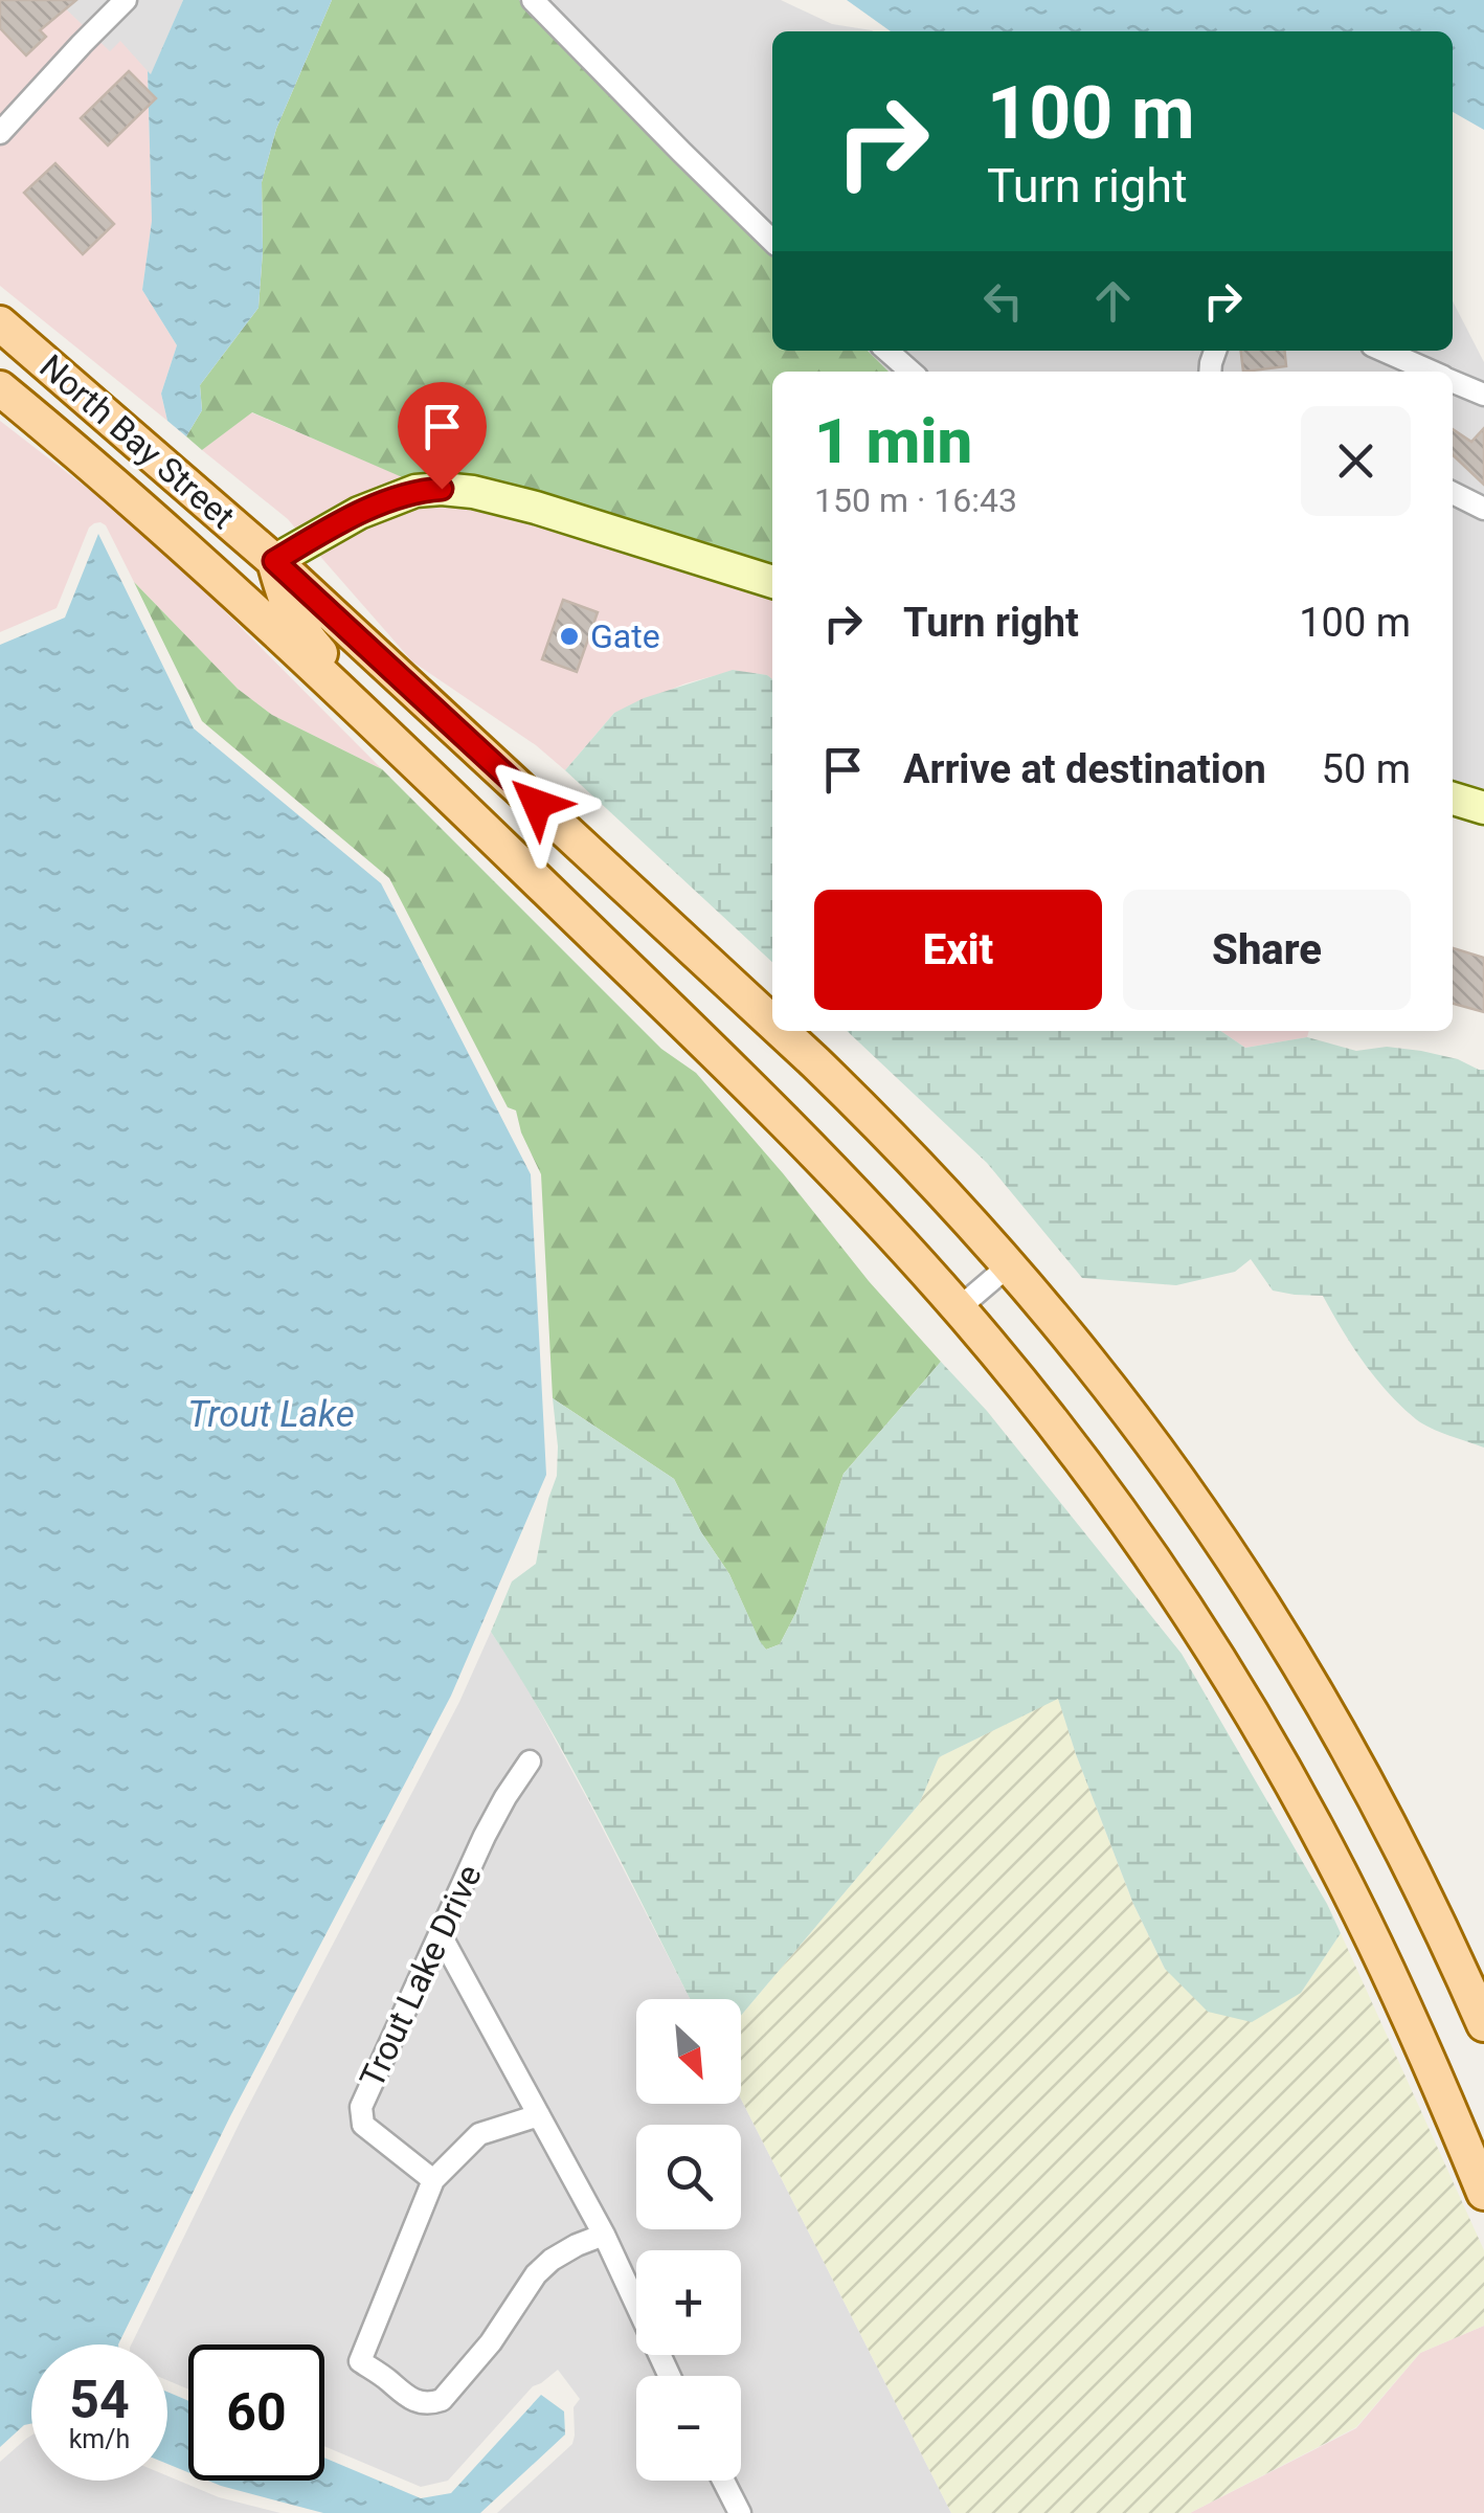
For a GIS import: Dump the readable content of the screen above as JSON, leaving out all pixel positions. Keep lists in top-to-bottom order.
{
  "streets": {
    "main road": ["North Bay Street"],
    "street": ["Trout Lake Drive"]
  },
  "water": ["Trout Lake"],
  "places": ["Gate"],
  "north": "bottom right",
  "page": {
    "turn": ["100 m", "Turn right"],
    "heading": ["1 min", "150 m · 16:43"],
    "list": [
      {
        "name": "Turn right",
        "value": "100 m"
      },
      {
        "name": "Arrive at destination",
        "value": "50 m"
      }
    ],
    "buttons": ["Exit", "Share"],
    "map_buttons": ["+", "−"],
    "speed": "54 km/h",
    "limit": "60"
  }
}
